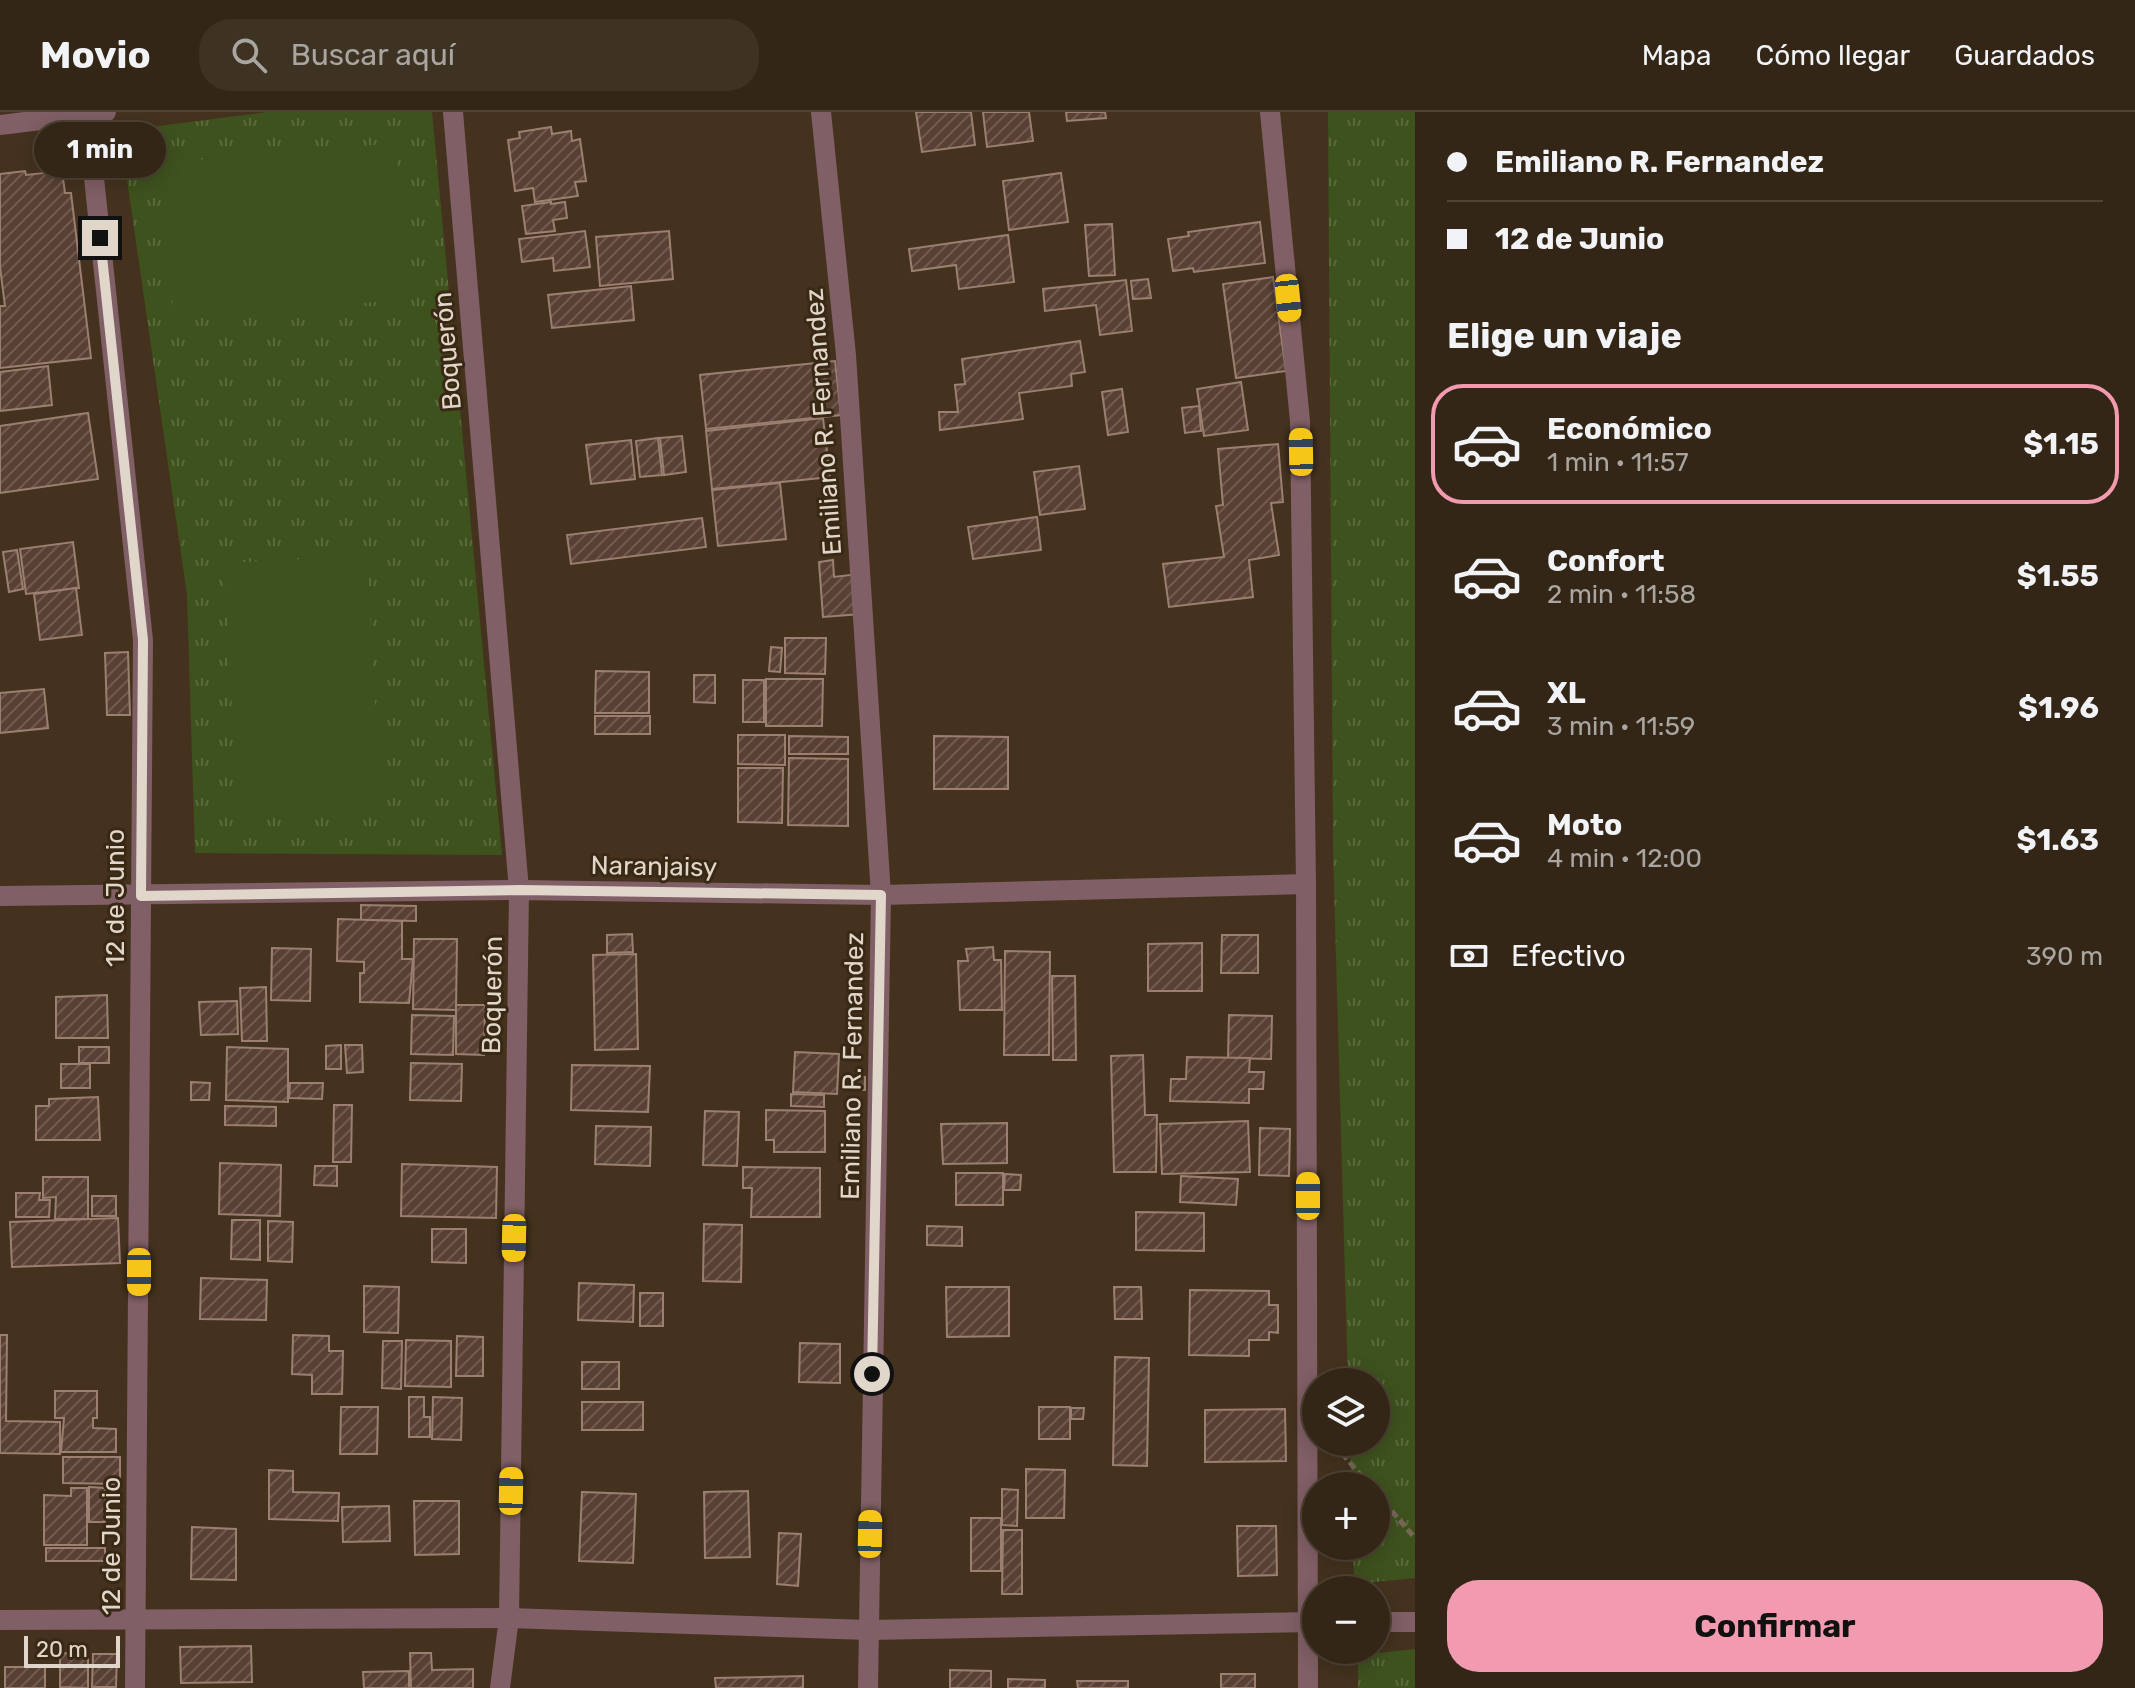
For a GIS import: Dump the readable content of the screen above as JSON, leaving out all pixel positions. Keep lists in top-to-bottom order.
{
  "streets": {
    "street": [
      "Boquerón",
      "Emiliano R. Fernandez",
      "Naranjaisy",
      "12 de Junio"
    ]
  },
  "crossings": [
    ["Boquerón", "Naranjaisy"],
    ["Emiliano R. Fernandez", "Naranjaisy"],
    ["Naranjaisy", "12 de Junio"]
  ],
  "scale_bar": "20 m",
  "page": {
    "header": "Movio",
    "search": "Buscar aquí",
    "nav": ["Mapa", "Cómo llegar", "Guardados"],
    "banner": ["Emiliano R. Fernandez", "12 de Junio"],
    "bubble": "1 min",
    "heading": "Elige un viaje",
    "list": [
      {
        "name": "Económico",
        "note": "1 min · 11:57",
        "value": "$1.15"
      },
      {
        "name": "Confort",
        "note": "2 min · 11:58",
        "value": "$1.55"
      },
      {
        "name": "XL",
        "note": "3 min · 11:59",
        "value": "$1.96"
      },
      {
        "name": "Moto",
        "note": "4 min · 12:00",
        "value": "$1.63"
      }
    ],
    "pay": ["Efectivo", "390 m"],
    "map_buttons": ["+", "−"],
    "buttons": "Confirmar",
    "scale": "20 m"
  }
}
